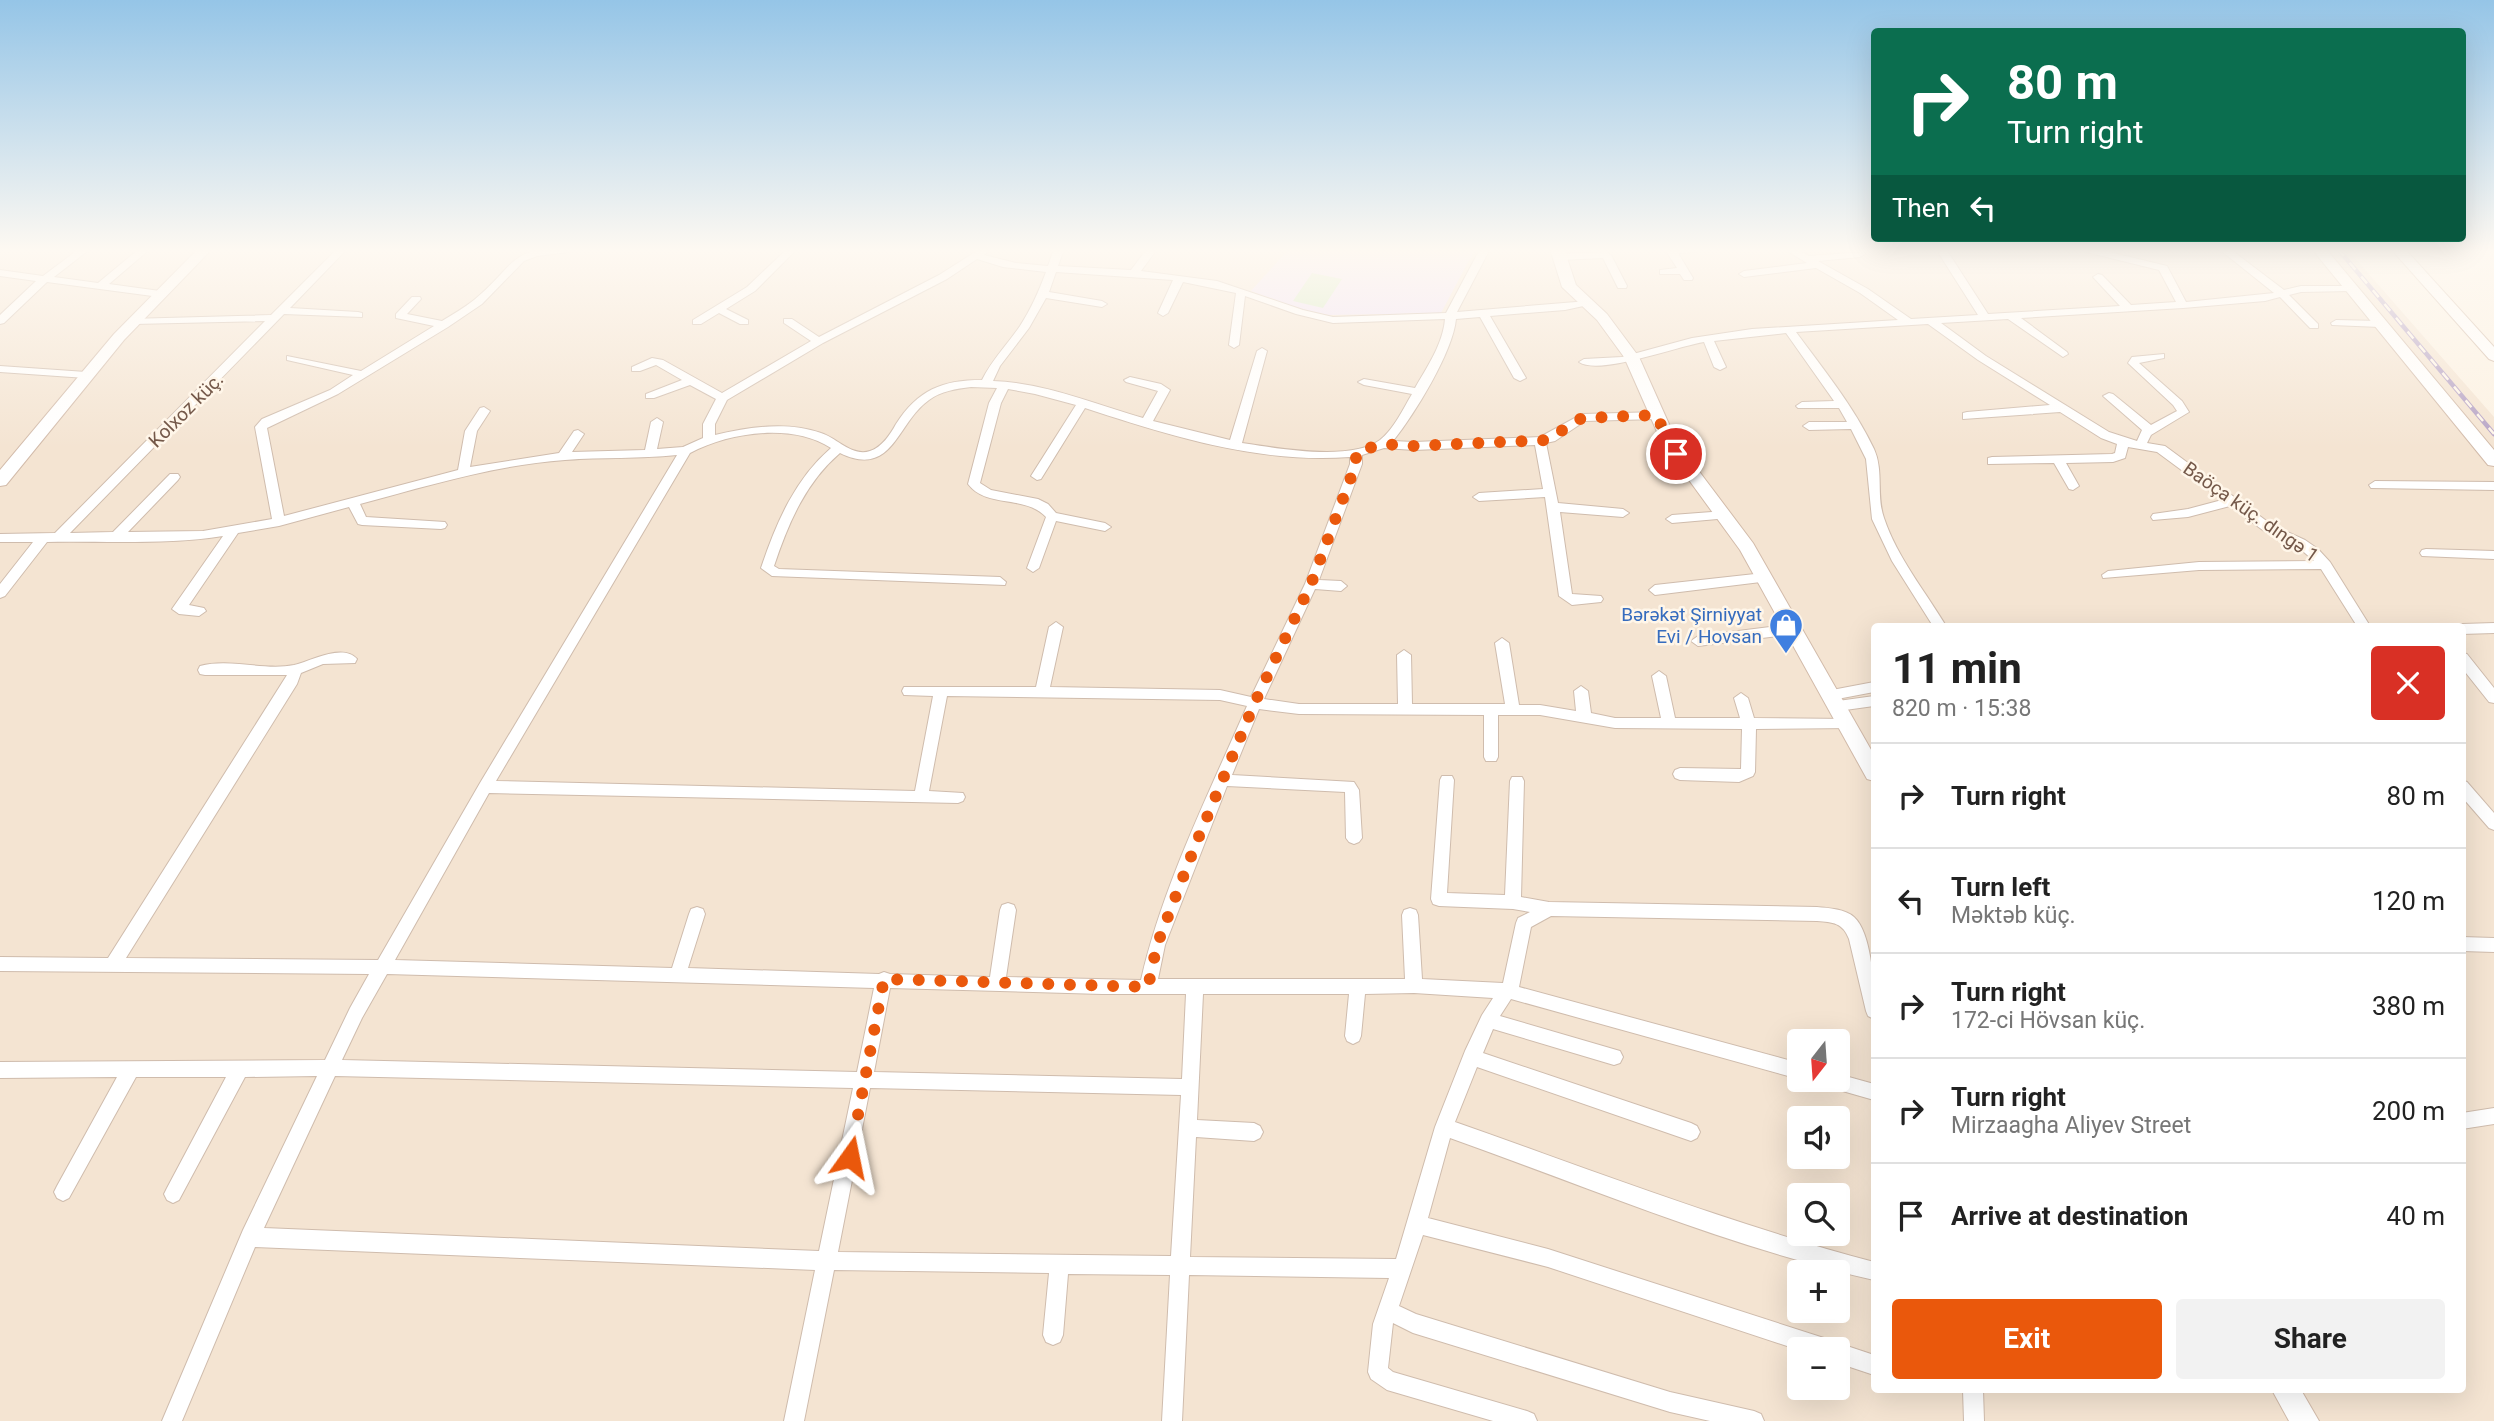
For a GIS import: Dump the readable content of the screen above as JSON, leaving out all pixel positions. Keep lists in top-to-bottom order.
{
  "streets": {
    "street": ["Kolxoz küç.", "Baöça küç. dıngə 1"]
  },
  "places": {
    "shop": ["Bərəkət Şirniyyat Evi / Hovsan"]
  },
  "north": "bottom",
  "page": {
    "turn": ["80 m", "Turn right"],
    "then": "Then",
    "heading": ["11 min", "820 m · 15:38"],
    "list": [
      {
        "name": "Turn right",
        "value": "80 m"
      },
      {
        "name": "Turn left",
        "note": "Məktəb küç.",
        "value": "120 m"
      },
      {
        "name": "Turn right",
        "note": "172-ci Hövsan küç.",
        "value": "380 m"
      },
      {
        "name": "Turn right",
        "note": "Mirzaagha Aliyev Street",
        "value": "200 m"
      },
      {
        "name": "Arrive at destination",
        "value": "40 m"
      }
    ],
    "map_buttons": ["+", "−"],
    "buttons": ["Exit", "Share"]
  }
}
